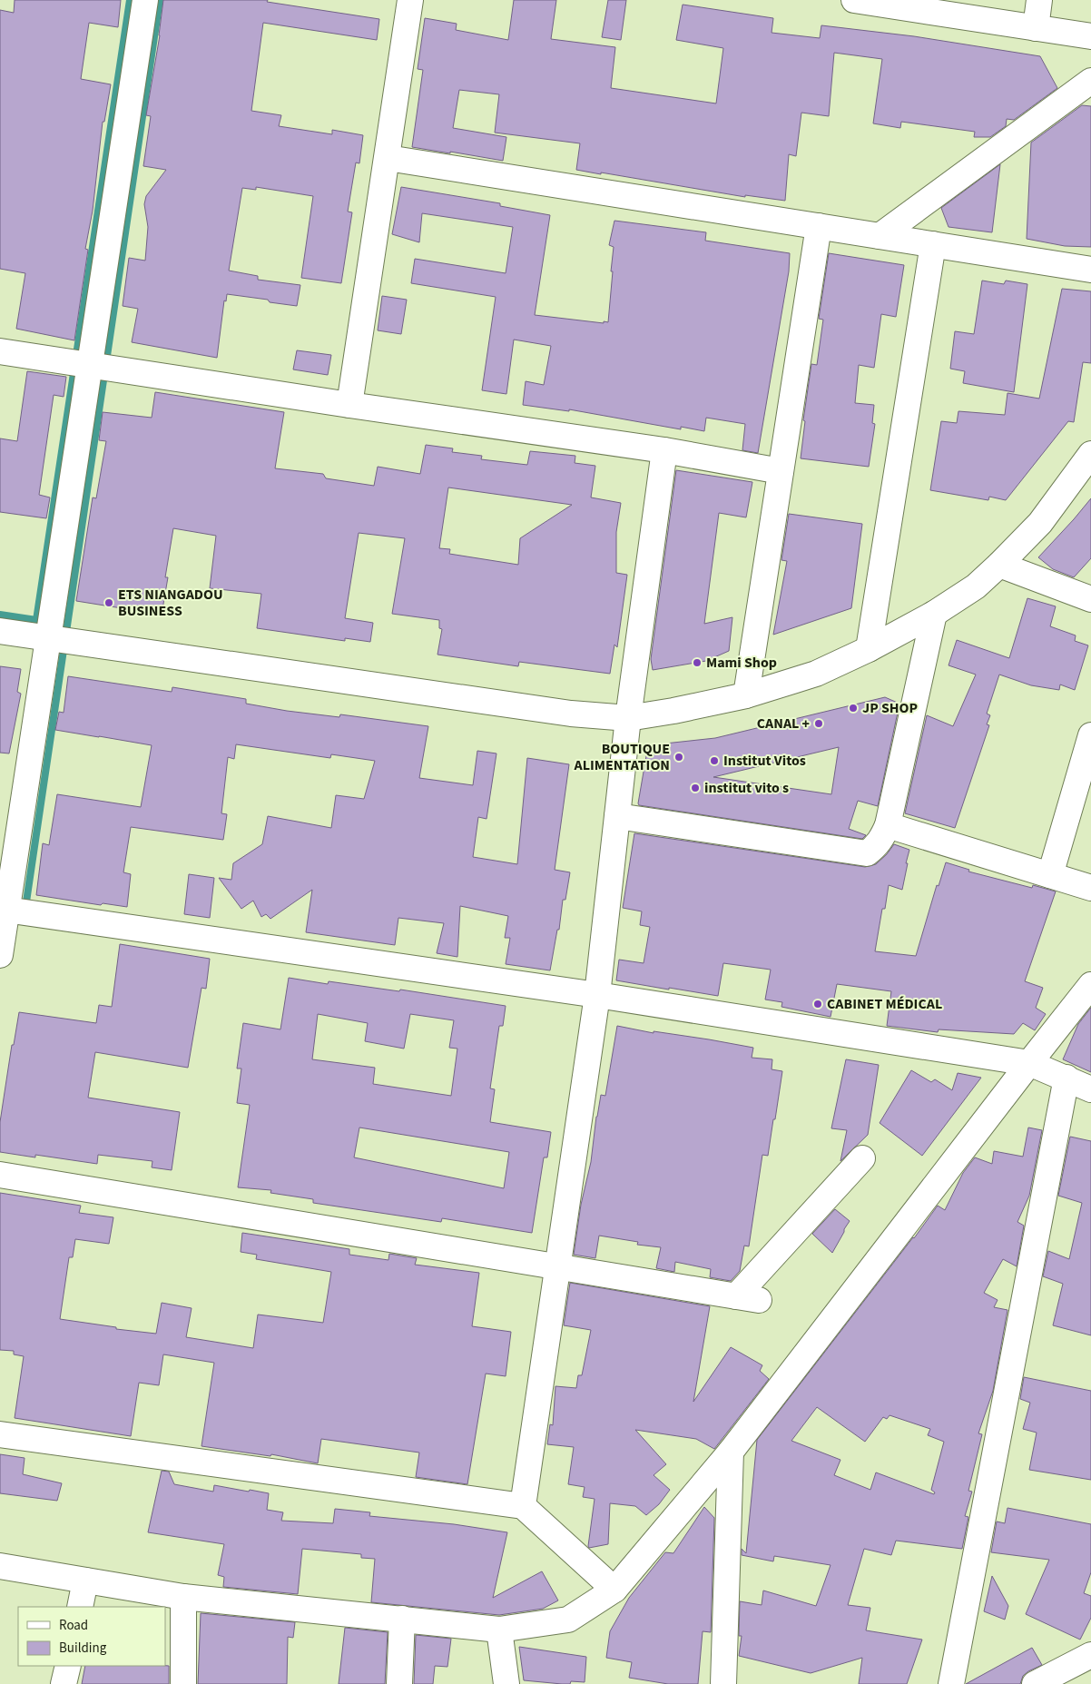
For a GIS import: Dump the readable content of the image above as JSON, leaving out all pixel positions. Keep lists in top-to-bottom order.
{
  "places": [
    "ETS NIANGADOU BUSINESS",
    "Mami Shop",
    "JP SHOP",
    "CANAL +",
    "BOUTIQUE ALIMENTATION",
    "Institut Vitos",
    "institut vito s",
    "CABINET MÉDICAL"
  ],
  "legend": ["Road", "Building"]
}
